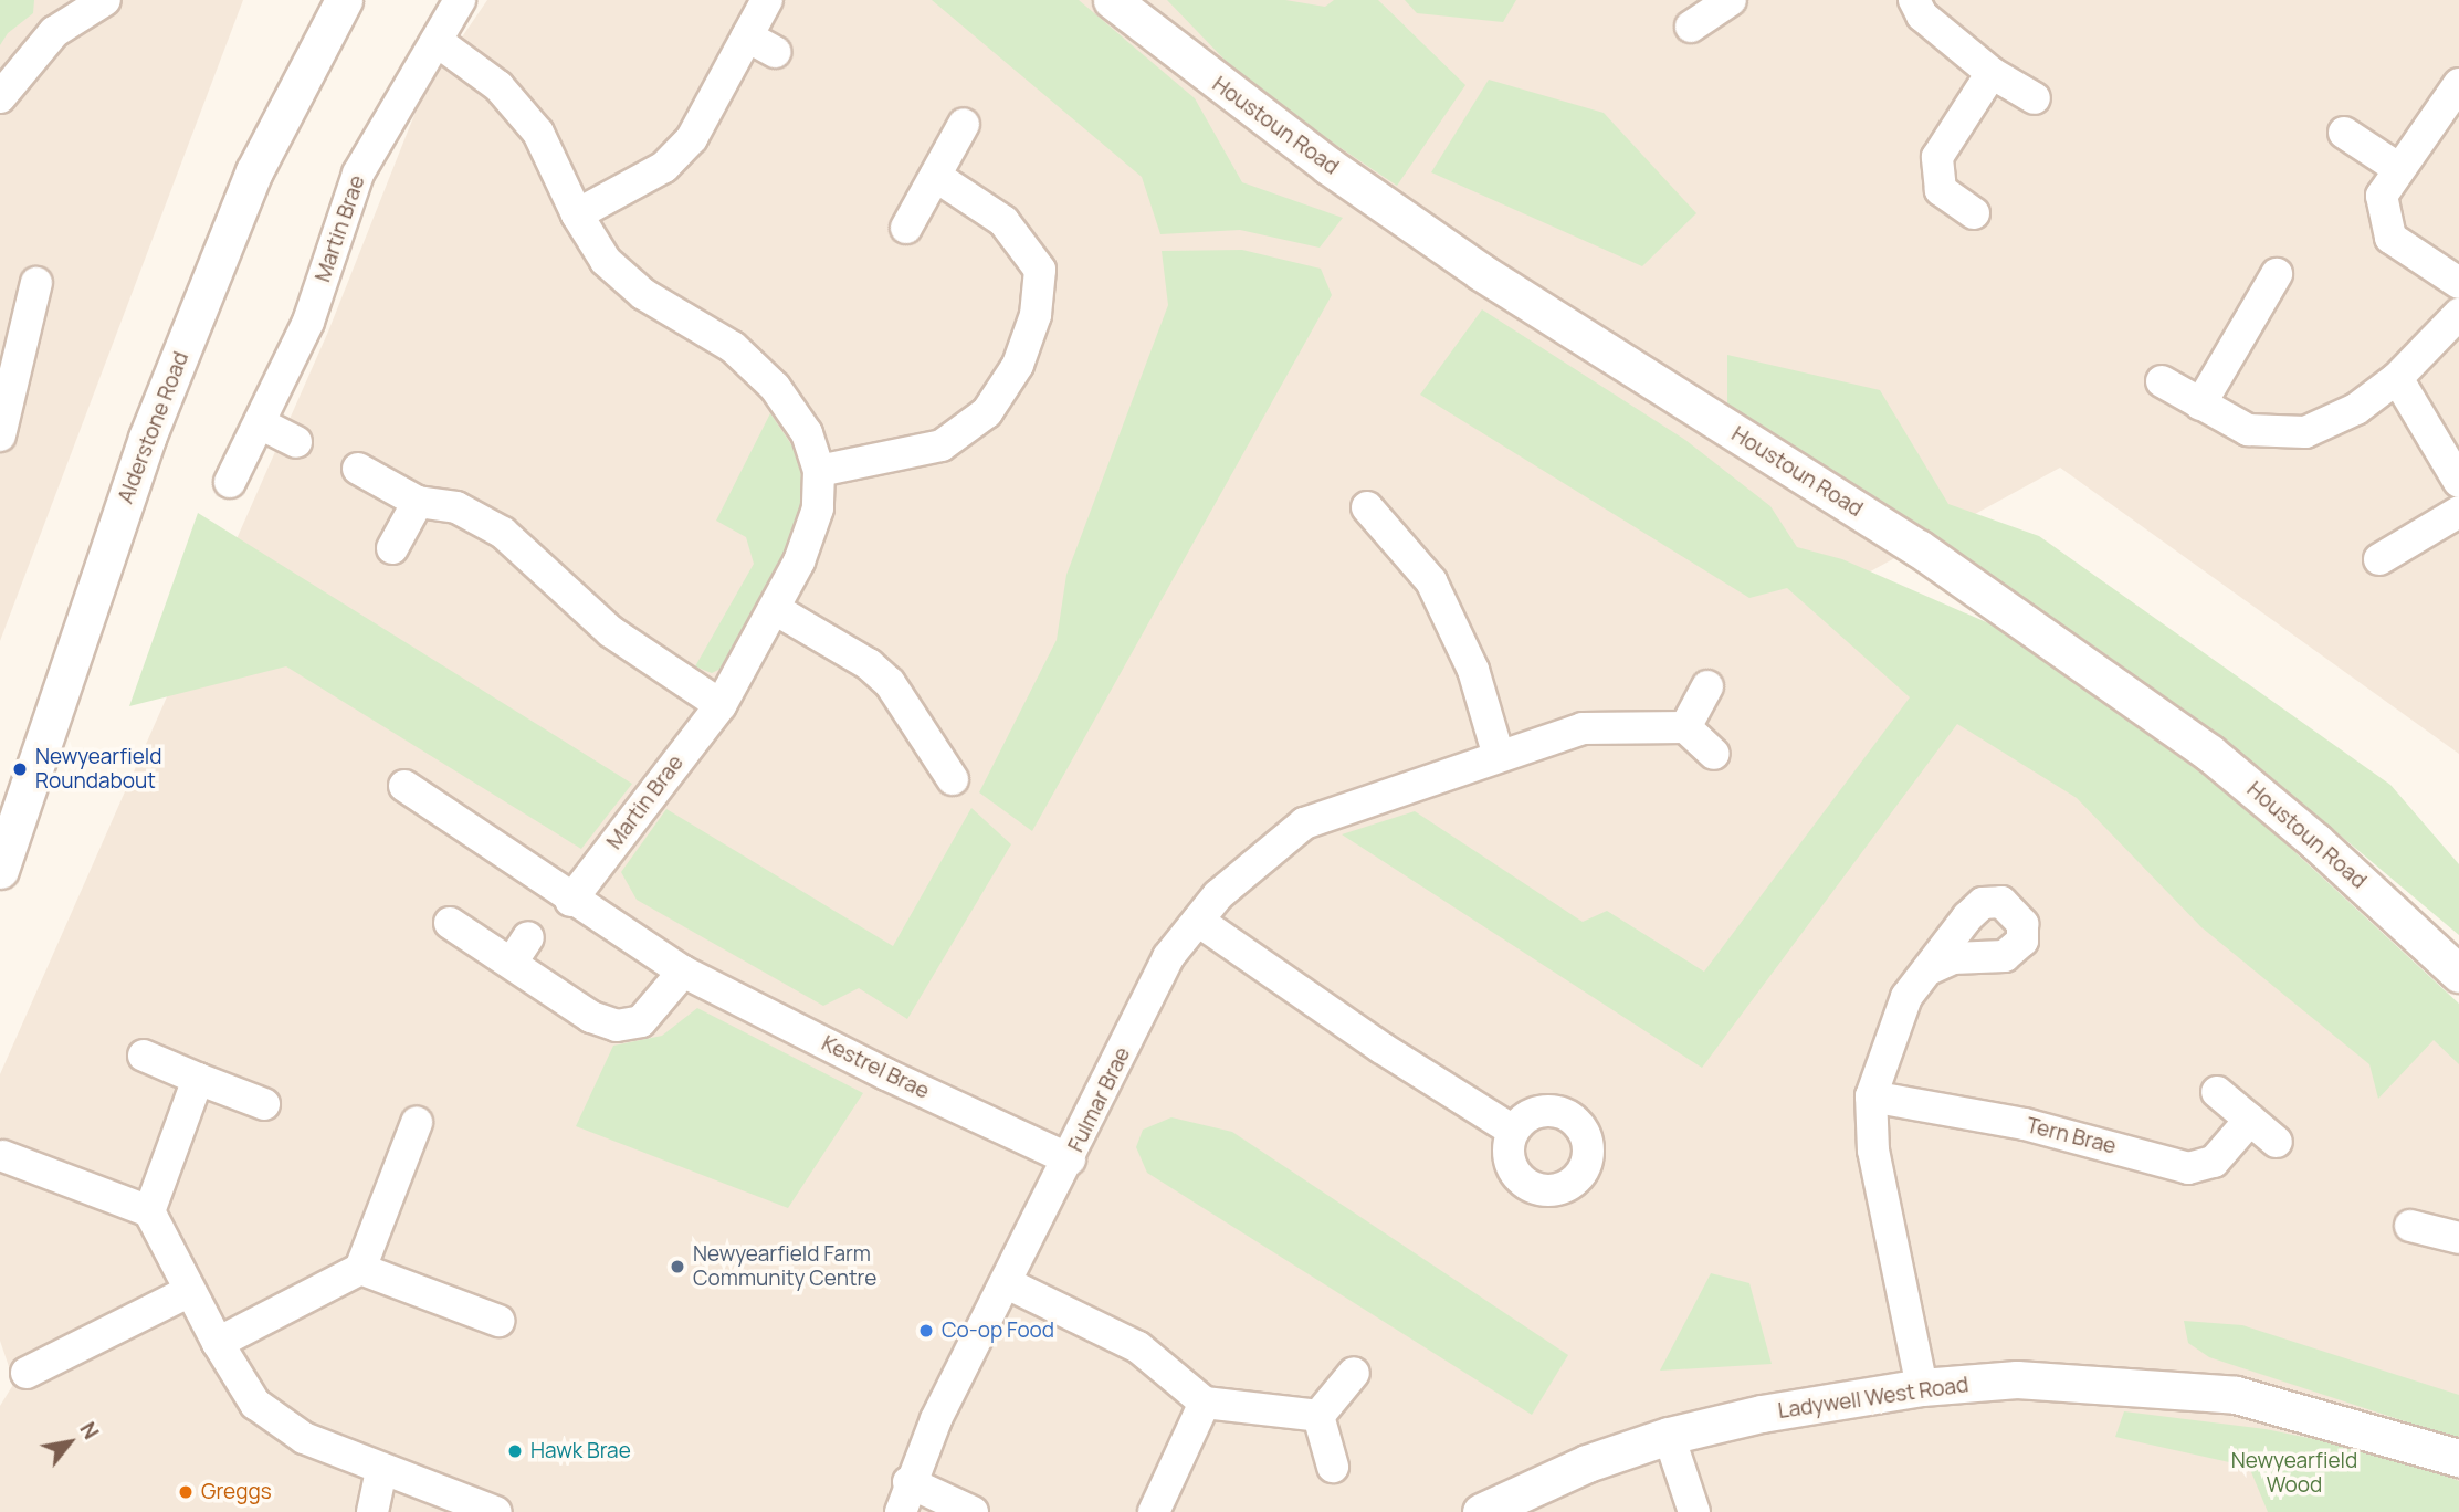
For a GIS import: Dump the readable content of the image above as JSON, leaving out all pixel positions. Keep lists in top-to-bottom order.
{
  "streets": {
    "street": [
      "Houstoun Road",
      "Martin Brae",
      "Alderstone Road",
      "Kestrel Brae",
      "Fulmar Brae",
      "Tern Brae",
      "Ladywell West Road"
    ]
  },
  "crossings": [
    ["Martin Brae", "Kestrel Brae"],
    ["Kestrel Brae", "Fulmar Brae"]
  ],
  "parks": ["Newyearfield Wood"],
  "places": [
    "Newyearfield Roundabout",
    "Newyearfield Farm Community Centre",
    "Co-op Food",
    "Hawk Brae",
    "Greggs"
  ],
  "north": "top right"
}
